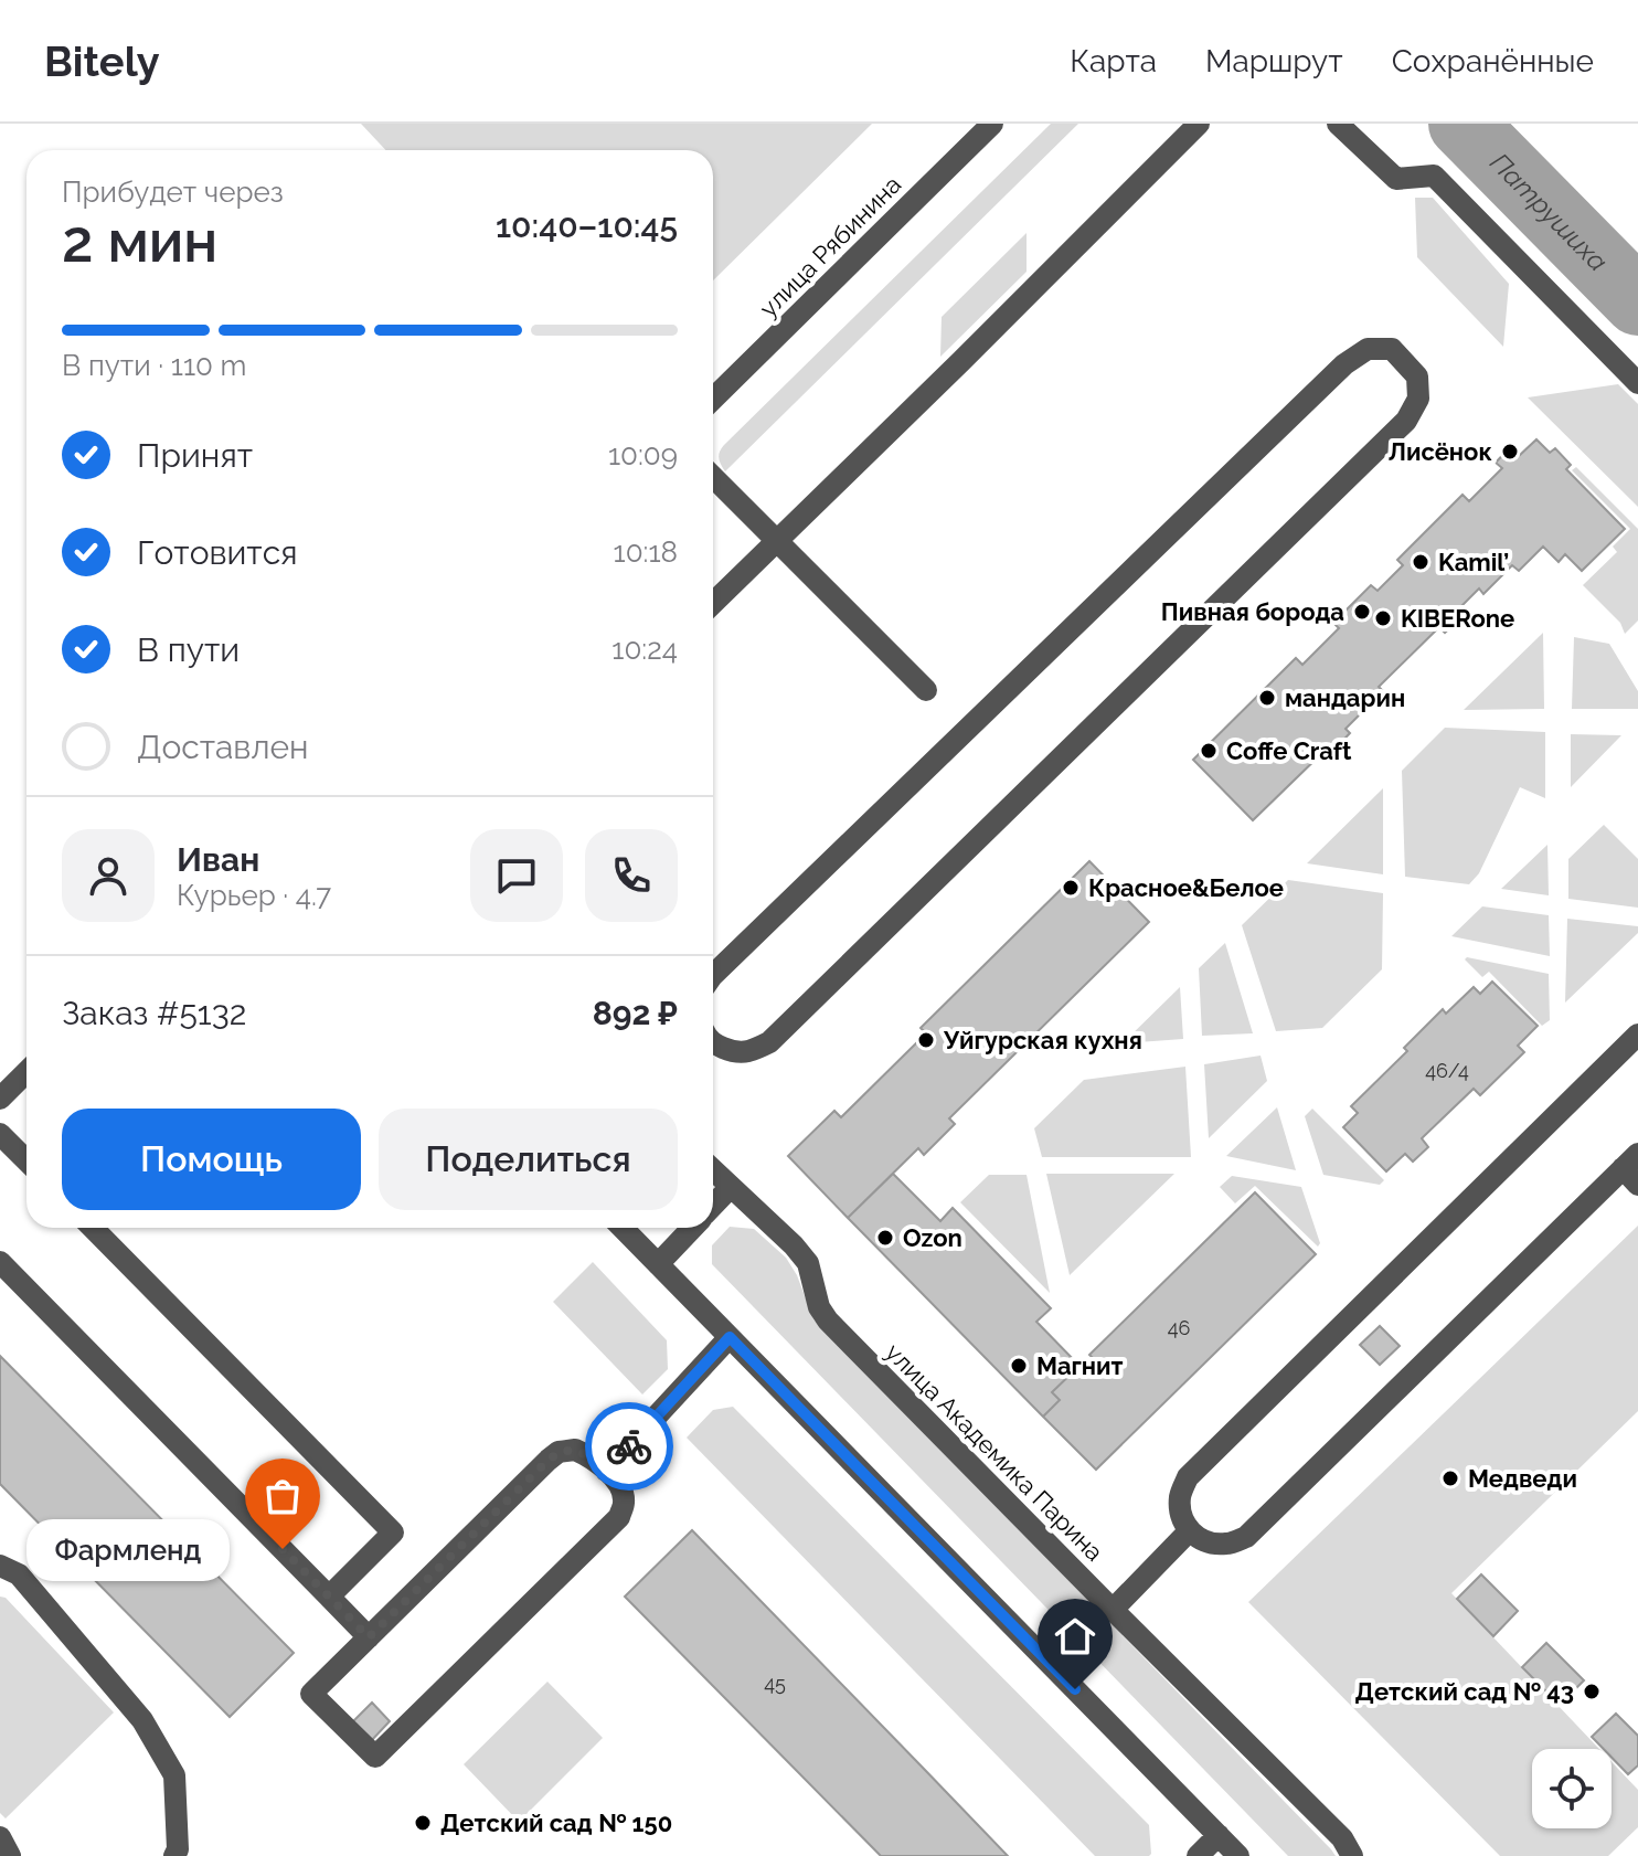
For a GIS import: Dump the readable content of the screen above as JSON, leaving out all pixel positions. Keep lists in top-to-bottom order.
{
  "streets": {
    "street": ["улица Рябинина", "улица Академика Парина"]
  },
  "water": ["Патрушиха"],
  "places": [
    "Лисёнок",
    "Kamil’",
    "Пивная борода",
    "KIBERone",
    "мандарин",
    "Coffe Craft",
    "Красное&Белое",
    "Уйгурская кухня",
    "Ozon",
    "Магнит",
    "Медведи",
    "Фармленд",
    "Детский сад № 43",
    "Детский сад № 150"
  ],
  "house_numbers": ["46/4", "46", "45"],
  "page": {
    "header": "Bitely",
    "nav": ["Карта", "Маршрут", "Сохранённые"],
    "heading": ["2 мин", "Прибудет через", "10:40–10:45"],
    "panel": [
      "Иван",
      "Курьер · 4.7",
      "Заказ #5132",
      "892 ₽"
    ],
    "bar": "В пути · 110 m",
    "list": [
      ["Принят", "10:09"],
      ["Готовится", "10:18"],
      ["В пути", "10:24"],
      "Доставлен"
    ],
    "buttons": ["Помощь", "Поделиться"],
    "bubble": "Фармленд"
  }
}
